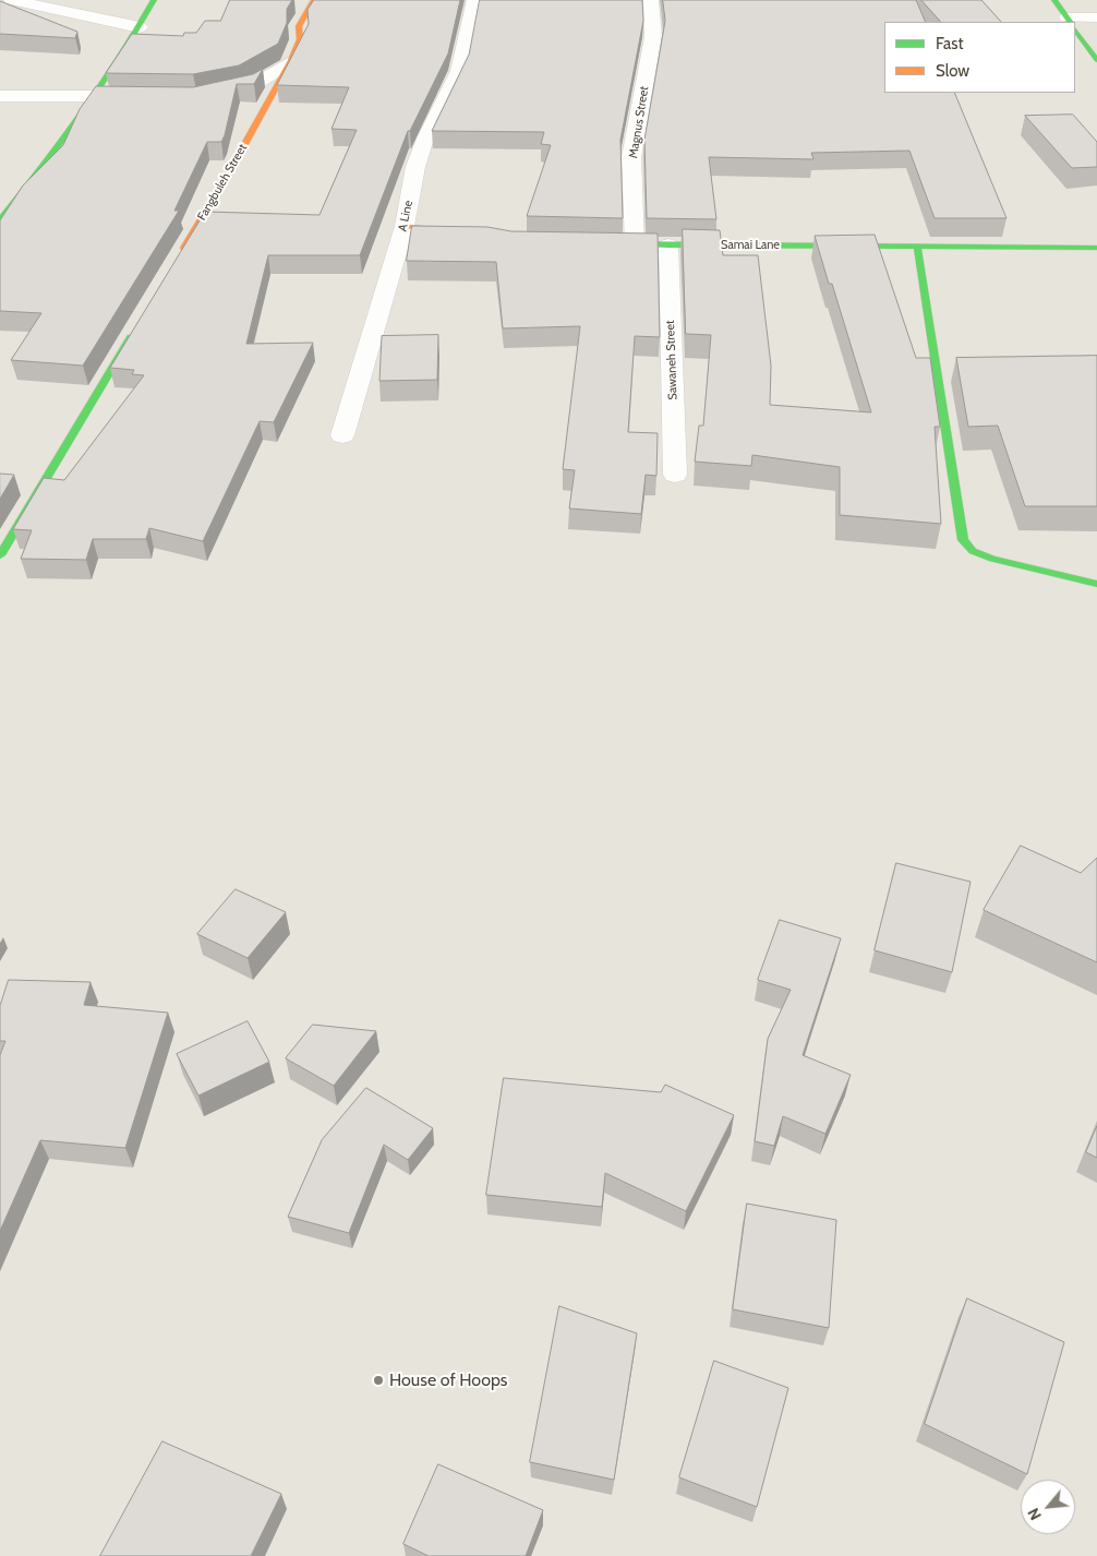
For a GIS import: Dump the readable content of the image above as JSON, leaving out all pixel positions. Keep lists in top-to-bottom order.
{
  "streets": {
    "street": [
      "Magnus Street",
      "Fangbuleh Street",
      "A Line",
      "Samai Lane",
      "Sawaneh Street"
    ]
  },
  "crossings": [
    ["Magnus Street", "Samai Lane"],
    ["Samai Lane", "Sawaneh Street"]
  ],
  "places": ["House of Hoops"],
  "legend": ["Fast", "Slow"],
  "north": "bottom left"
}
